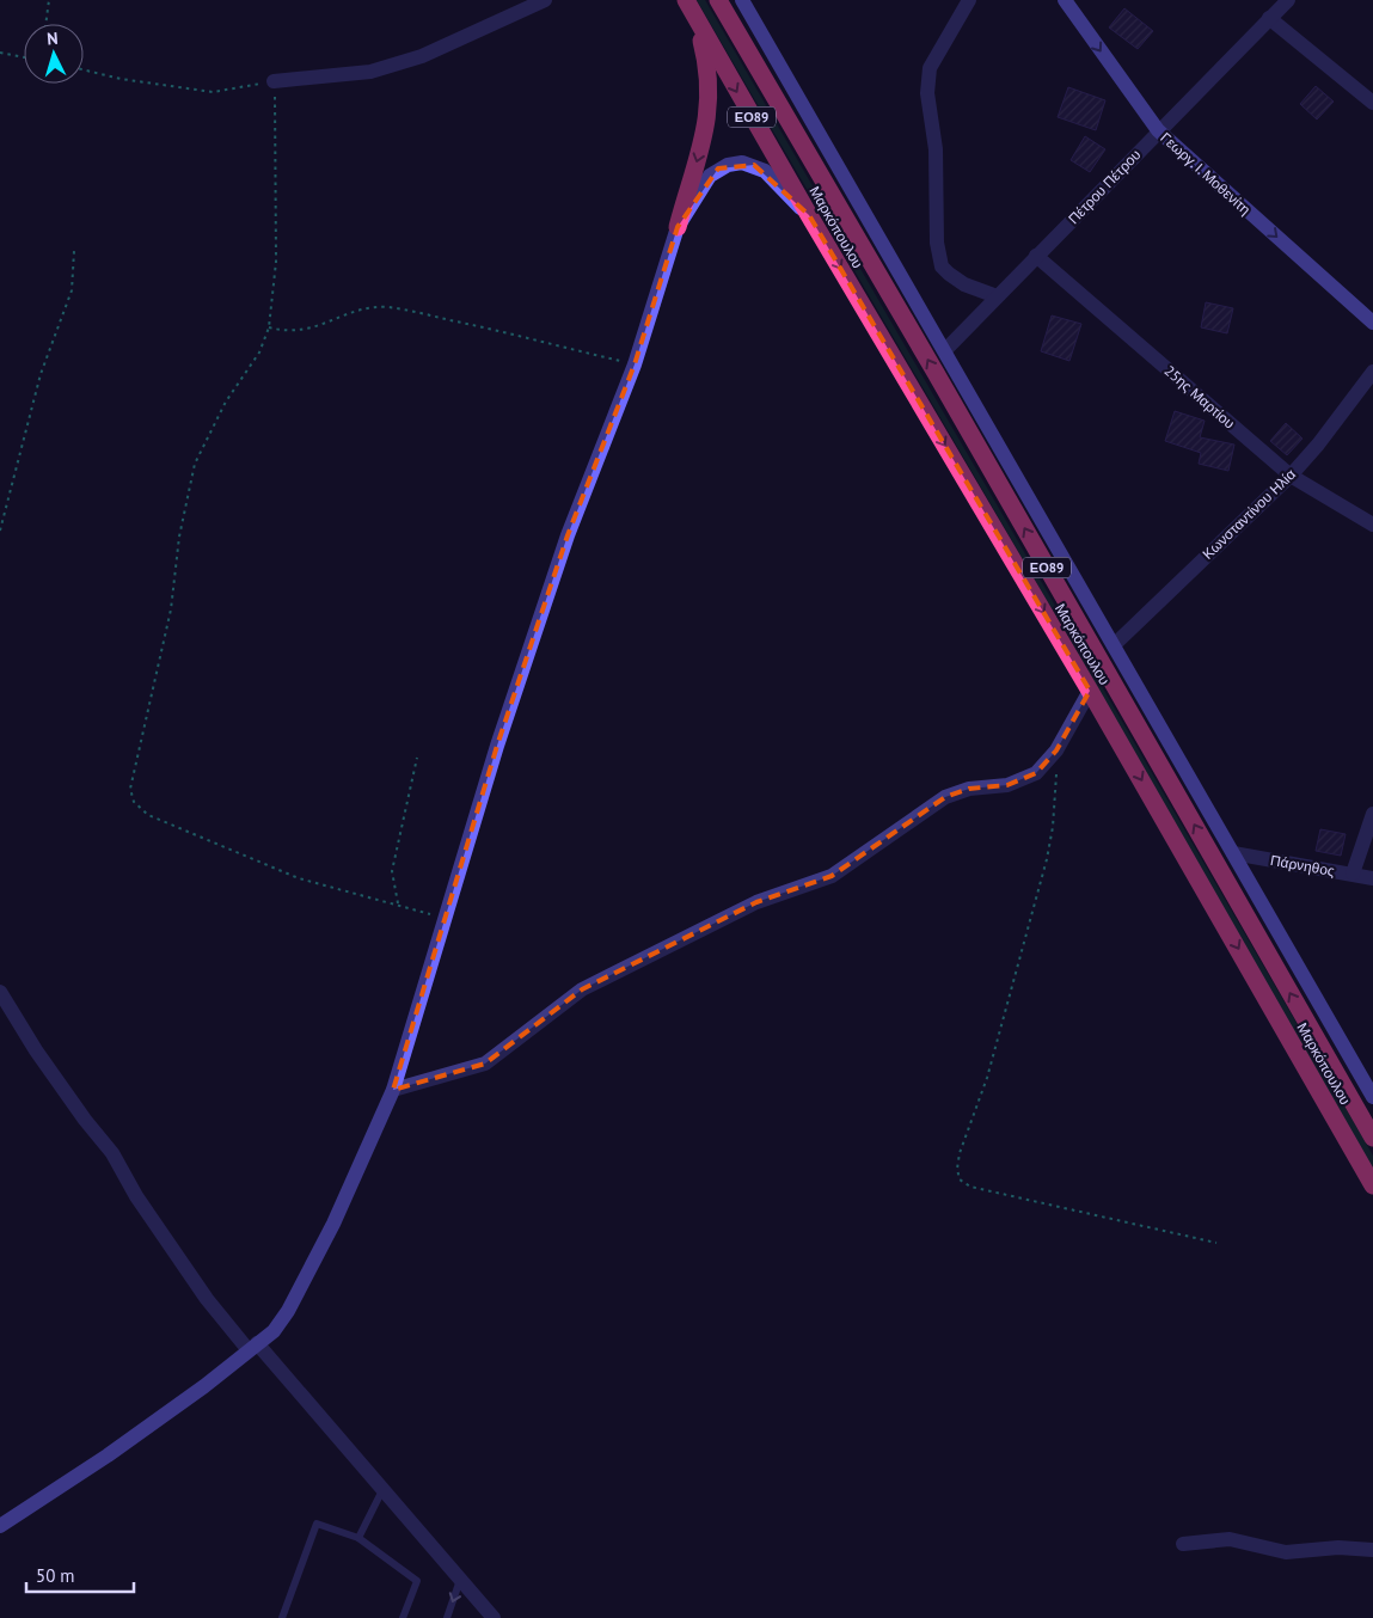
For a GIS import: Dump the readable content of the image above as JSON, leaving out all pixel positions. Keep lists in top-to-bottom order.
{
  "streets": {
    "highway": ["ΕΟ89", "Μαρκόπουλου"],
    "street": [
      "Γεωργ. Ι. Μοθενίτη",
      "Πέτρου Πέτρου",
      "25ης Μαρτίου",
      "Κωνσταντίνου Ηλία",
      "Πάρνηθος"
    ]
  },
  "crossings": [
    ["Γεωργ. Ι. Μοθενίτη", "Πέτρου Πέτρου"],
    ["Πέτρου Πέτρου", "25ης Μαρτίου"],
    ["25ης Μαρτίου", "Κωνσταντίνου Ηλία"]
  ],
  "one_way": ["Γεωργ. Ι. Μοθενίτη"],
  "scale_bar": "50 m",
  "north": "top"
}
